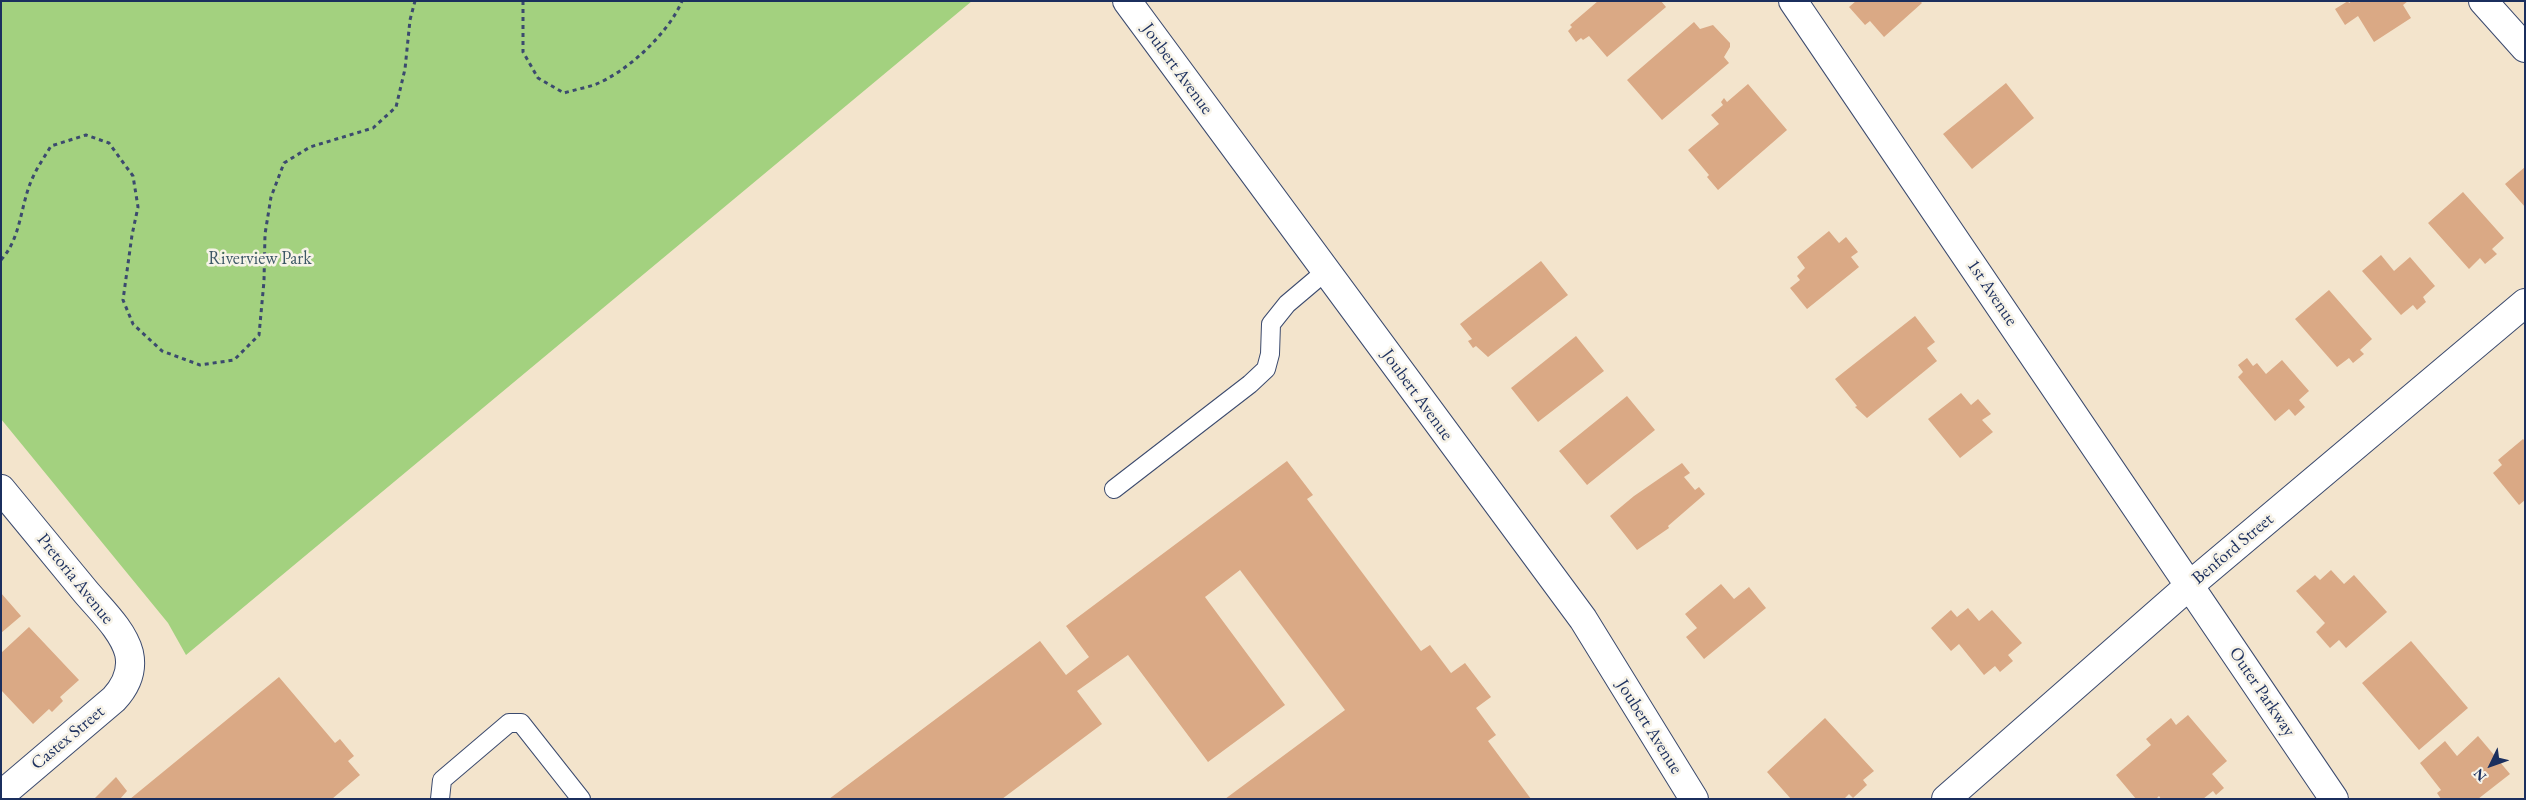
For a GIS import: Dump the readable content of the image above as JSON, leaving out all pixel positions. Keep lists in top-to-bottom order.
{
  "streets": {
    "street": [
      "Joubert Avenue",
      "1st Avenue",
      "Benford Street",
      "Pretoria Avenue",
      "Outer Parkway",
      "Castex Street"
    ]
  },
  "crossings": [
    ["1st Avenue", "Benford Street"],
    ["1st Avenue", "Outer Parkway"],
    ["Benford Street", "Outer Parkway"],
    ["Pretoria Avenue", "Castex Street"]
  ],
  "parks": ["Riverview Park"],
  "north": "bottom left"
}
